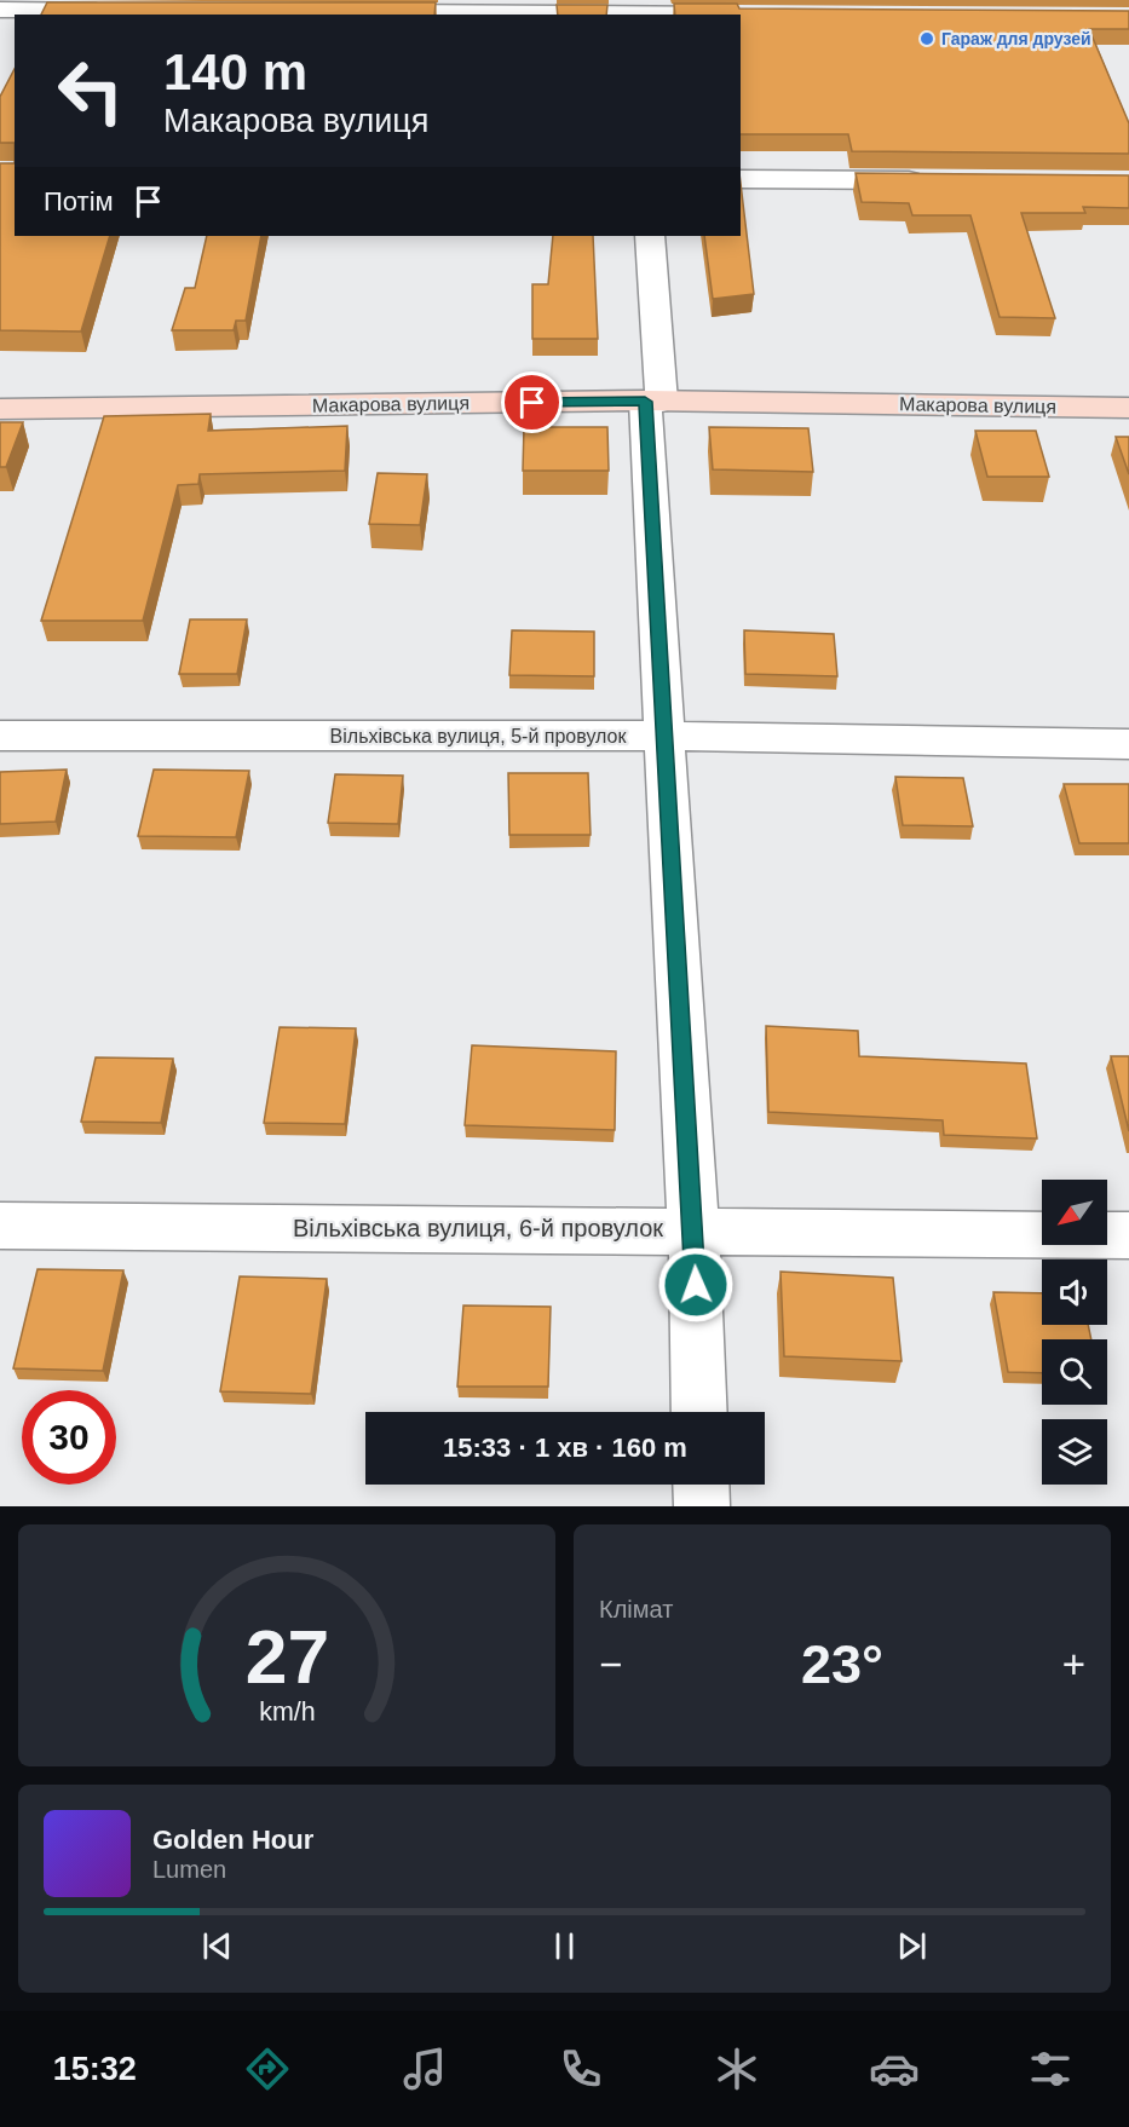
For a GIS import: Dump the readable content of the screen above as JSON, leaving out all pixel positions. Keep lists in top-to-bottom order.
{
  "streets": {
    "street": ["Макарова вулиця", "Вільхівська вулиця, 5-й провулок", "Вільхівська вулиця, 6-й провулок"]
  },
  "places": ["Гараж для друзей"],
  "north": "bottom left",
  "page": {
    "turn": ["140 m", "Макарова вулиця"],
    "then": "Потім",
    "limit": "30",
    "trip": "15:33 · 1 хв · 160 m",
    "tile": "Клімат",
    "heat": ["−", "23°", "+"],
    "song": ["Golden Hour", "Lumen"],
    "tabs": "15:32",
    "gauge": ["27", "km/h"]
  }
}
